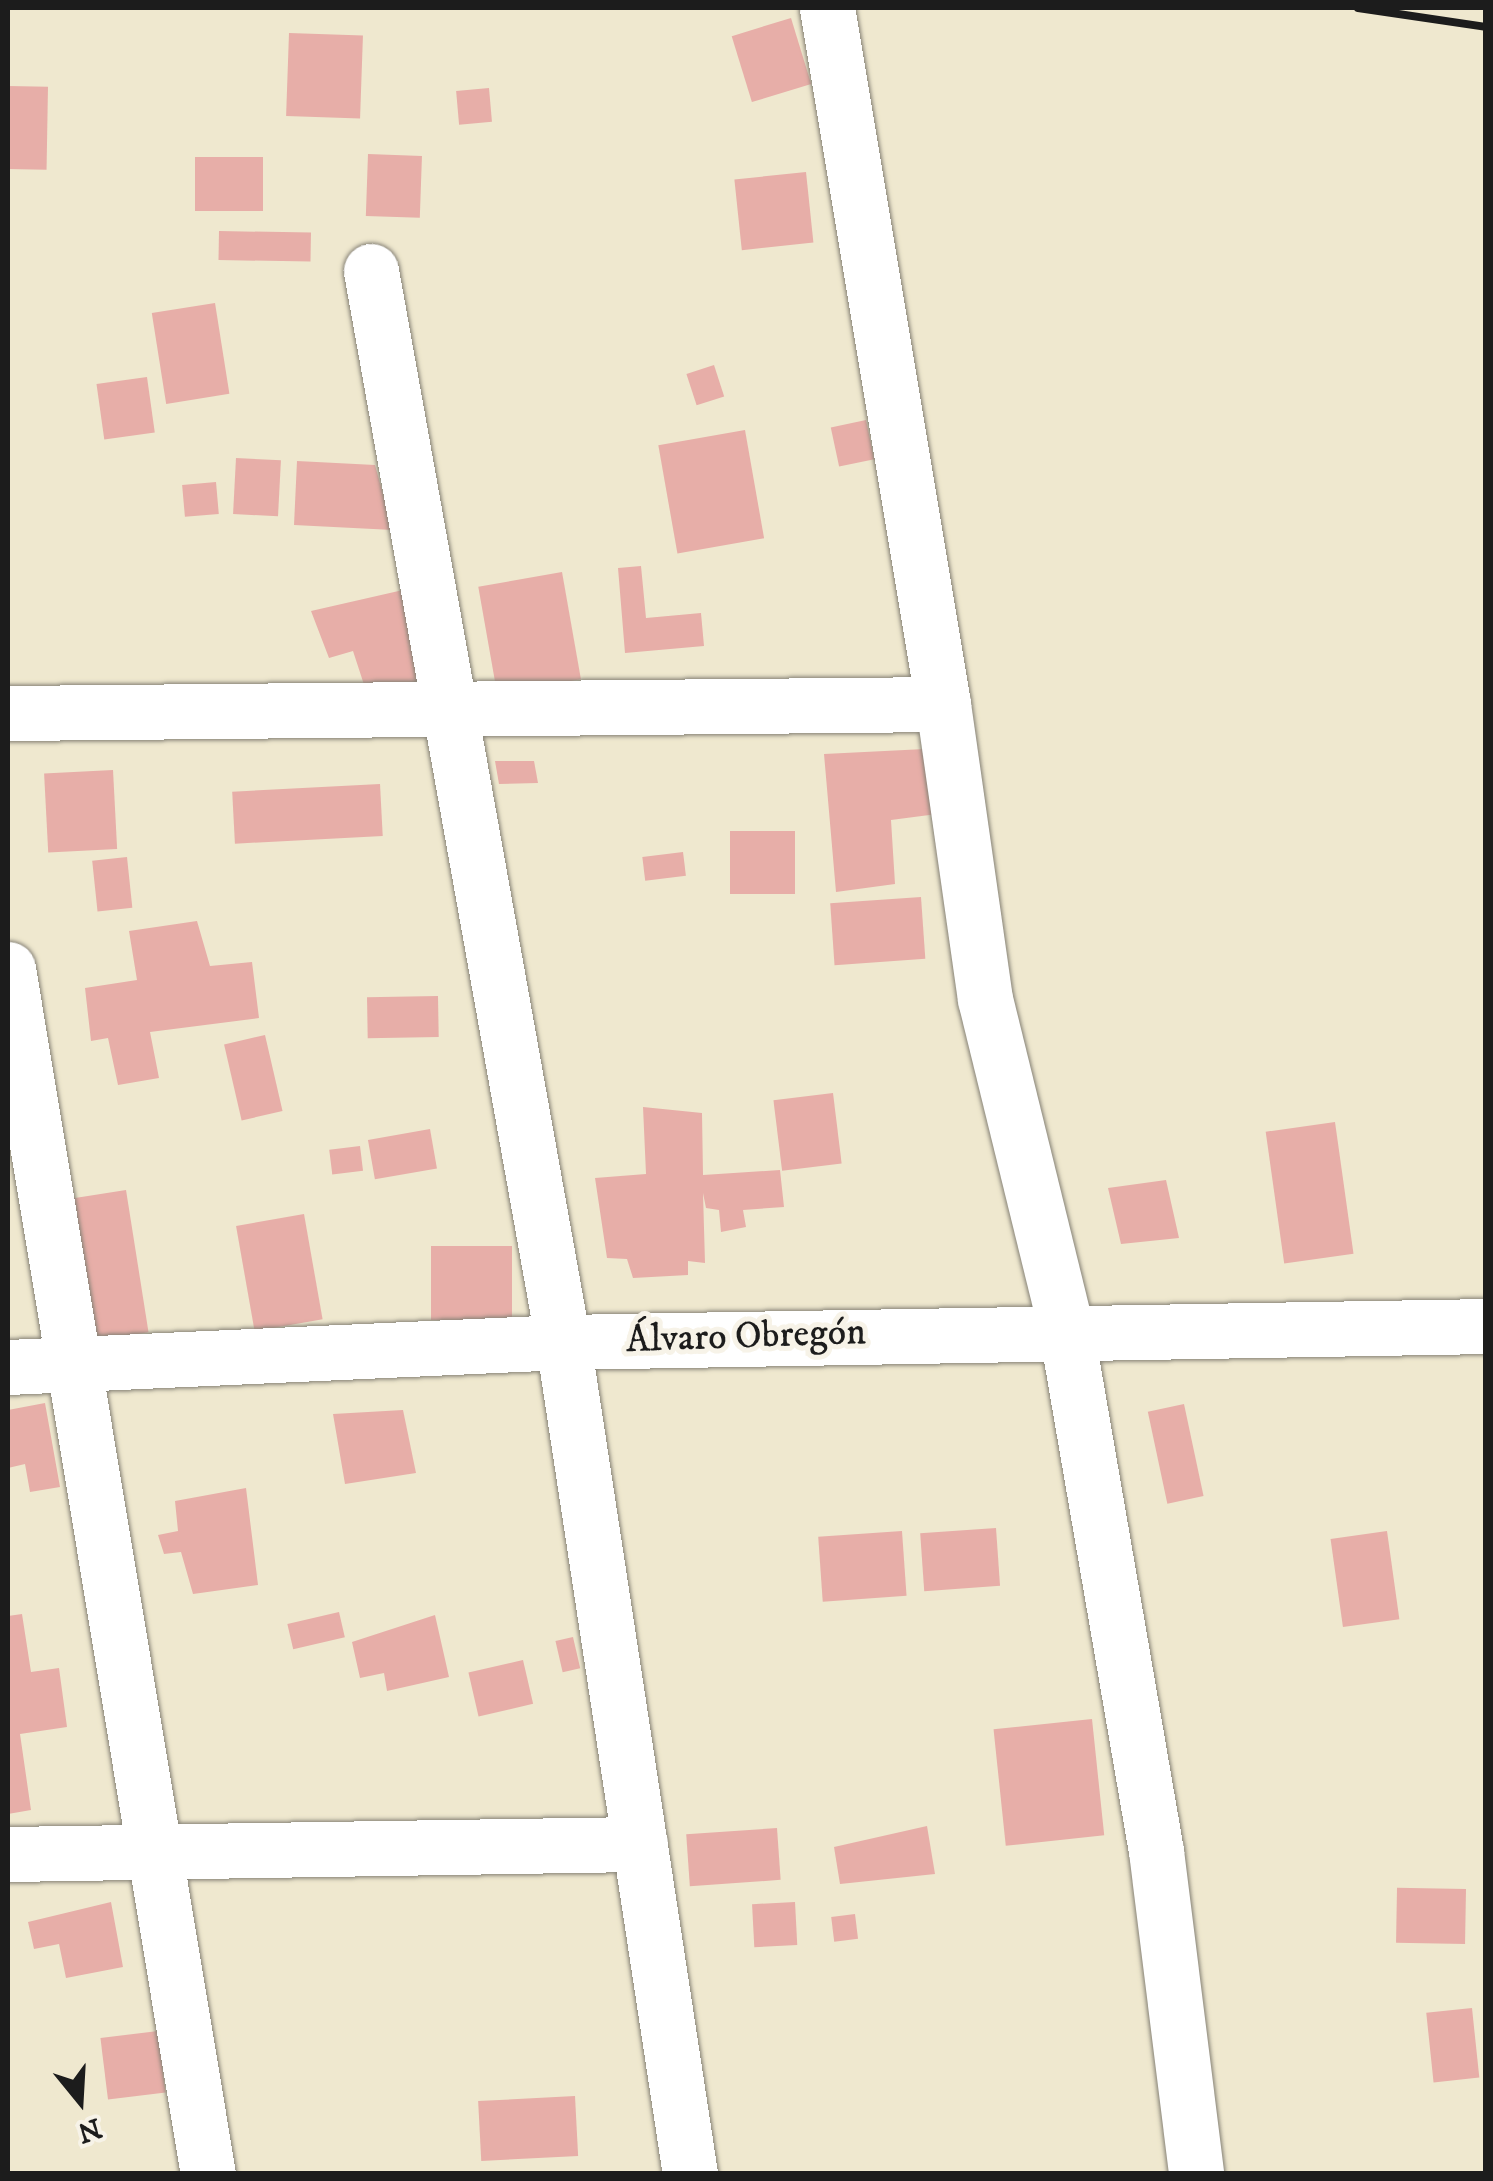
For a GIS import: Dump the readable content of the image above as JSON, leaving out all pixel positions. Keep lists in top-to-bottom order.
{
  "streets": {
    "street": ["Álvaro Obregón"]
  },
  "north": "bottom"
}
